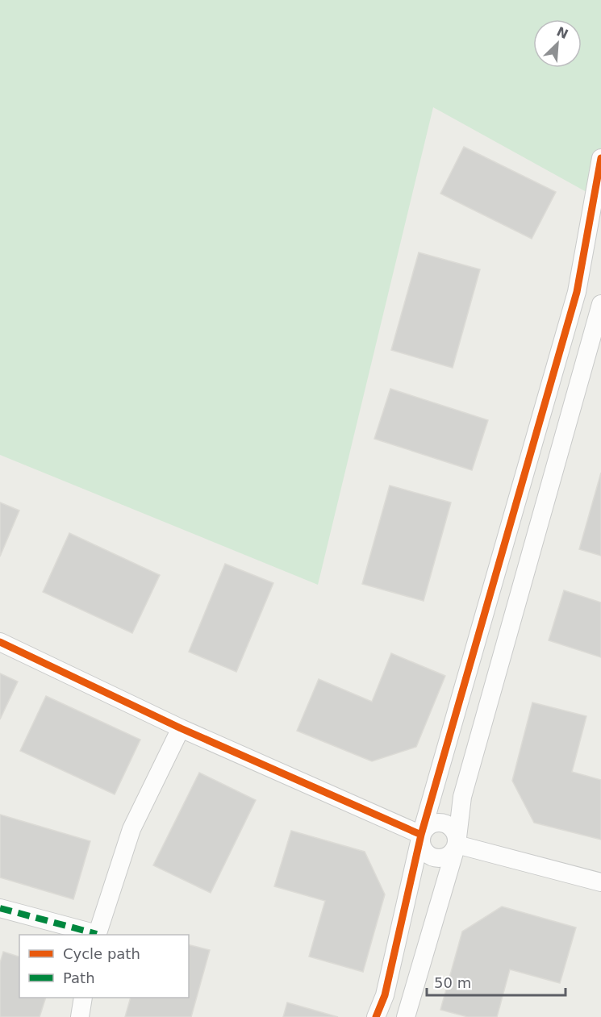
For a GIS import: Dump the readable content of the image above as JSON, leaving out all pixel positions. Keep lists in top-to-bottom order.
{
  "legend": ["Cycle path", "Path"],
  "scale_bar": "50 m",
  "north": "top right"
}
